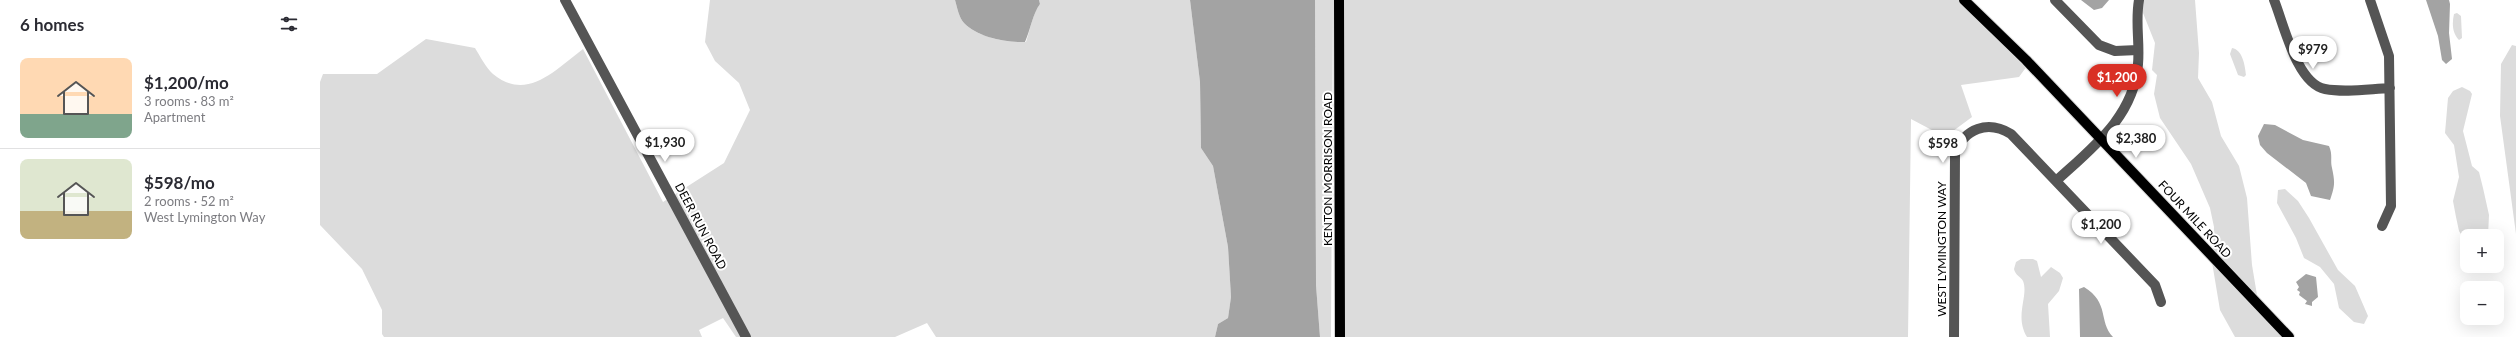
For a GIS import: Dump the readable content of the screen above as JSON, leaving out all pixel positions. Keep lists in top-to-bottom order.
{
  "streets": {
    "main road": ["KENTON MORRISON ROAD", "FOUR MILE ROAD"],
    "street": ["DEER RUN ROAD", "WEST LYMINGTON WAY"]
  },
  "page": {
    "heading": "6 homes",
    "price": [
      "$979",
      "$1,200",
      "$2,380",
      "$1,930",
      "$598",
      "$1,200"
    ],
    "list": [
      {
        "name": "$1,200/mo",
        "note": "3 rooms · 83 m² · Apartment"
      },
      {
        "name": "$598/mo",
        "note": "2 rooms · 52 m² · West Lymington Way"
      }
    ],
    "map_buttons": ["+", "−"]
  }
}
